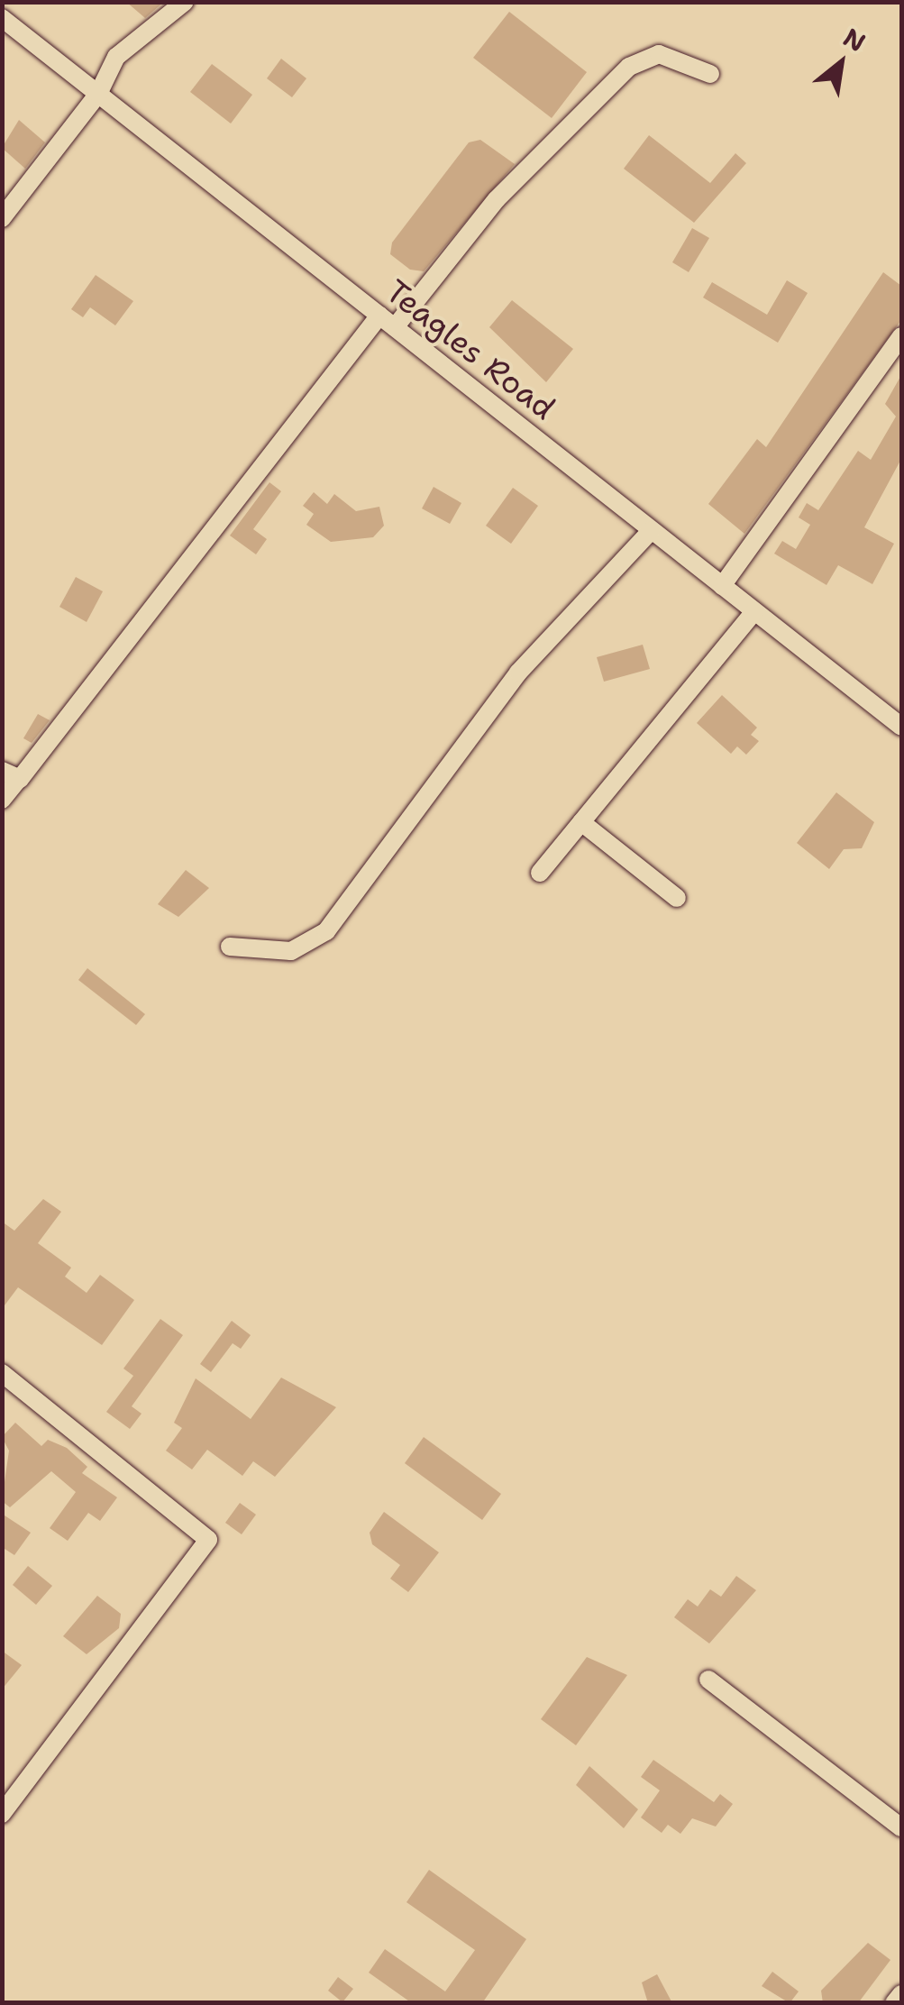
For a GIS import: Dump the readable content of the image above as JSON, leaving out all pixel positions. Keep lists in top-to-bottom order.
{
  "streets": {
    "street": ["Teagles Road"]
  },
  "north": "top right"
}
